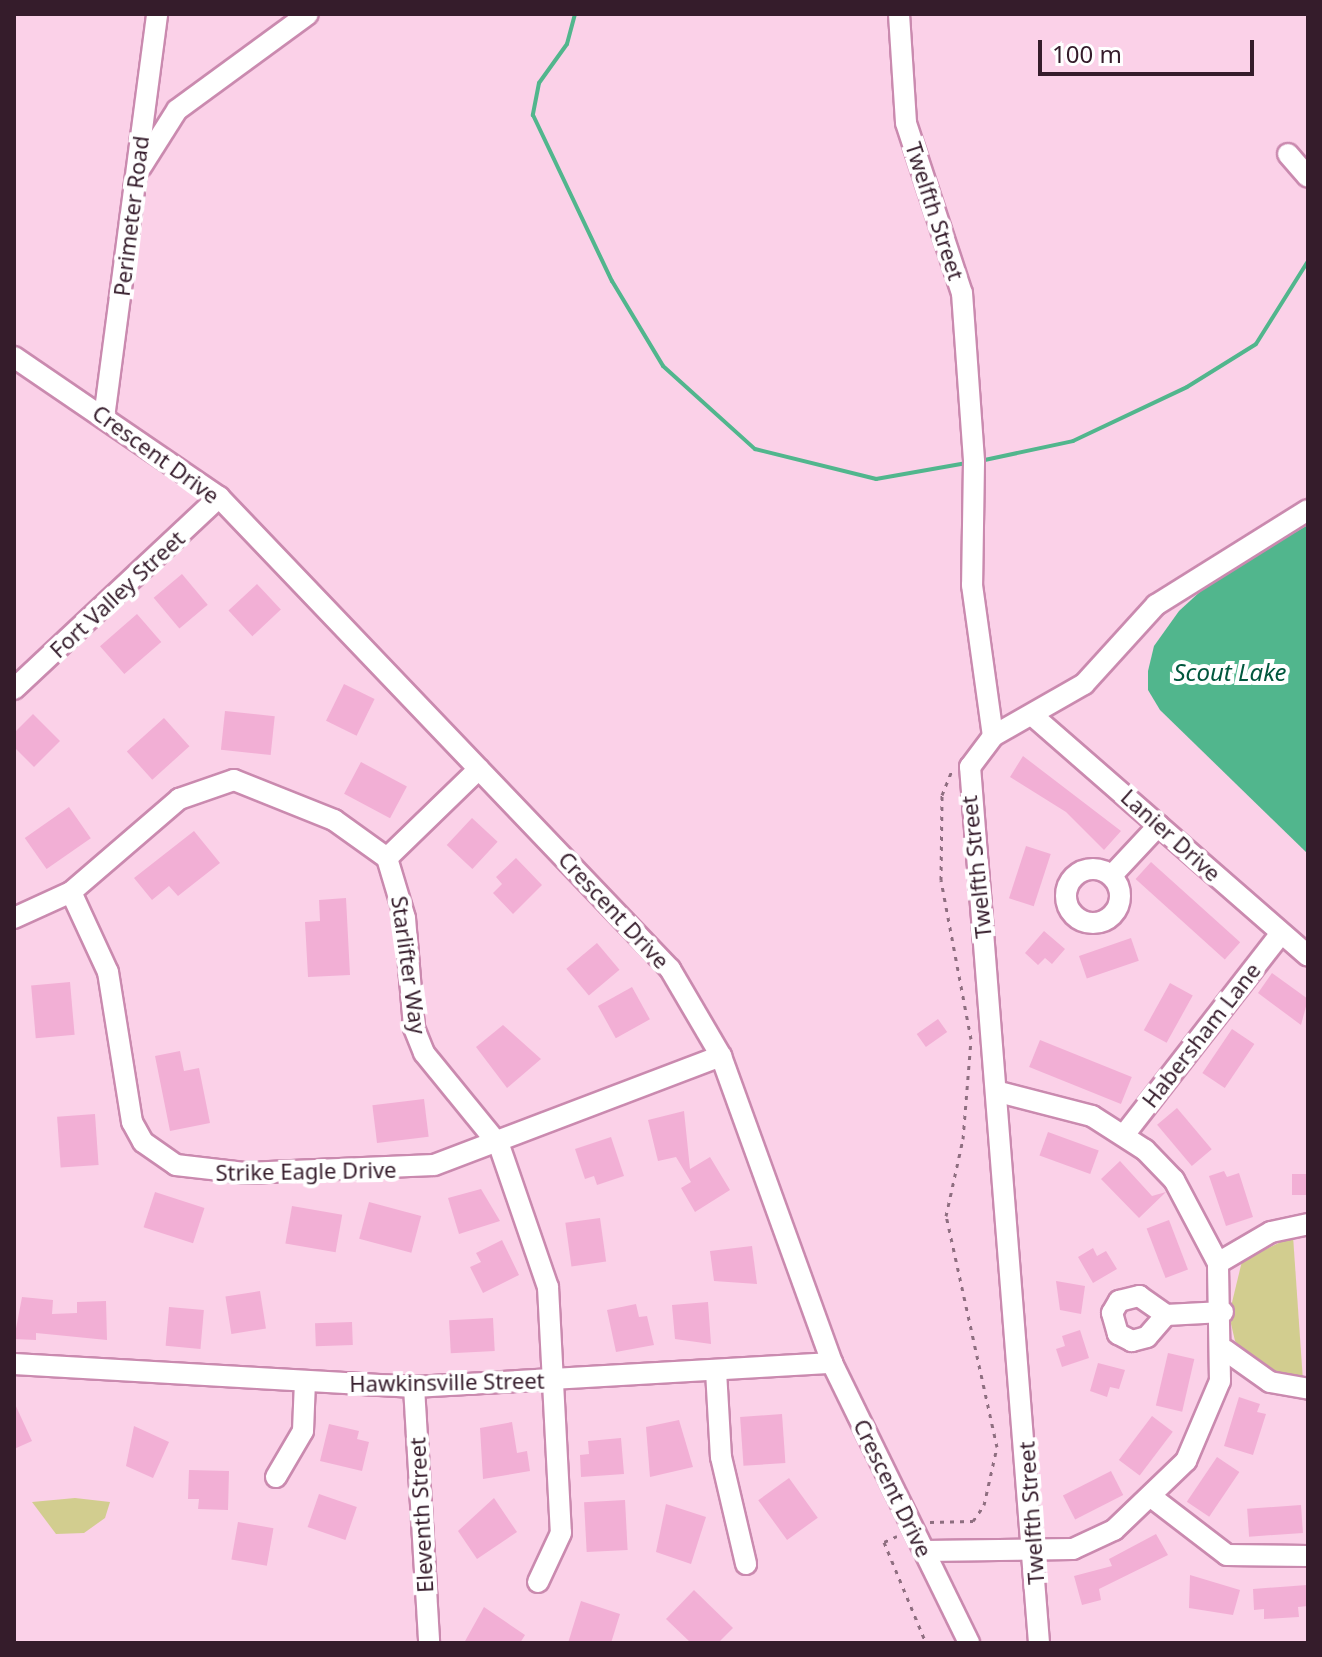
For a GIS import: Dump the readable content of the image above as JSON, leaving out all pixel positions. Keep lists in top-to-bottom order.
{
  "streets": {
    "street": [
      "Twelfth Street",
      "Perimeter Road",
      "Crescent Drive",
      "Fort Valley Street",
      "Lanier Drive",
      "Starlifter Way",
      "Habersham Lane",
      "Strike Eagle Drive",
      "Hawkinsville Street",
      "Eleventh Street"
    ]
  },
  "crossings": [
    ["Perimeter Road", "Crescent Drive"],
    ["Crescent Drive", "Fort Valley Street"],
    ["Crescent Drive", "Strike Eagle Drive"],
    ["Crescent Drive", "Hawkinsville Street"],
    ["Lanier Drive", "Habersham Lane"],
    ["Starlifter Way", "Strike Eagle Drive"],
    ["Starlifter Way", "Hawkinsville Street"],
    ["Hawkinsville Street", "Eleventh Street"]
  ],
  "water": ["Scout Lake"],
  "scale_bar": "100 m"
}
